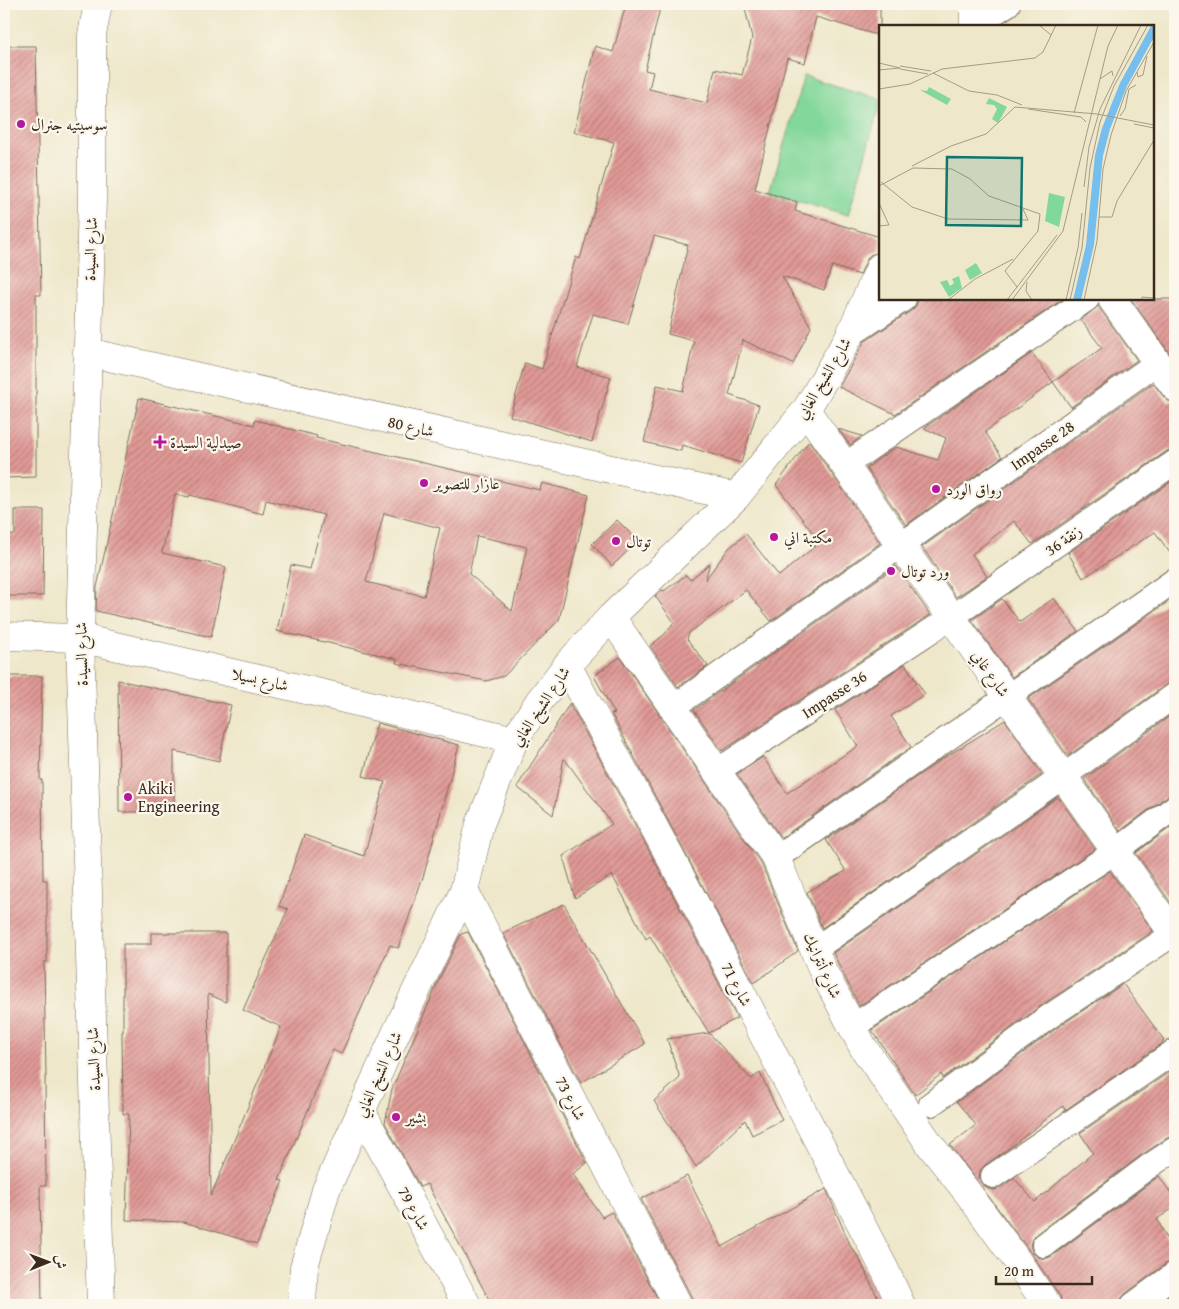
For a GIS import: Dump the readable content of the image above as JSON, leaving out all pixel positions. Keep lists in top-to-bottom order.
{
  "streets": {
    "street": [
      "شارع السيدة",
      "شارع الشيخ الغابي",
      "شارع 80",
      "Impasse 28",
      "زنقة 36",
      "شارع غابي",
      "شارع بسيلا",
      "Impasse 36",
      "شارع أنترانيك",
      "شارع 71",
      "شارع 73",
      "شارع 79"
    ]
  },
  "crossings": [
    ["شارع السيدة", "شارع 80"],
    ["شارع السيدة", "شارع بسيلا"],
    ["شارع الشيخ الغابي", "شارع 80"],
    ["شارع الشيخ الغابي", "شارع غابي"],
    ["شارع الشيخ الغابي", "شارع بسيلا"],
    ["شارع الشيخ الغابي", "شارع أنترانيك"],
    ["شارع الشيخ الغابي", "شارع 71"],
    ["شارع الشيخ الغابي", "شارع 73"],
    ["شارع الشيخ الغابي", "شارع 79"],
    ["Impasse 28", "شارع غابي"],
    ["Impasse 28", "شارع أنترانيك"],
    ["زنقة 36", "شارع غابي"],
    ["زنقة 36", "Impasse 36"],
    ["شارع غابي", "Impasse 36"],
    ["Impasse 36", "شارع أنترانيك"]
  ],
  "places": {
    "other": [
      "سوسيتيه جنرال",
      "عازار للتصوير",
      "رواق الورد",
      "مكتبة اني",
      "توتال",
      "ورد توتال",
      "Akiki Engineering",
      "بشير"
    ],
    "health": ["صيدلية السيدة"]
  },
  "scale_bar": "20 m",
  "north": "right"
}
